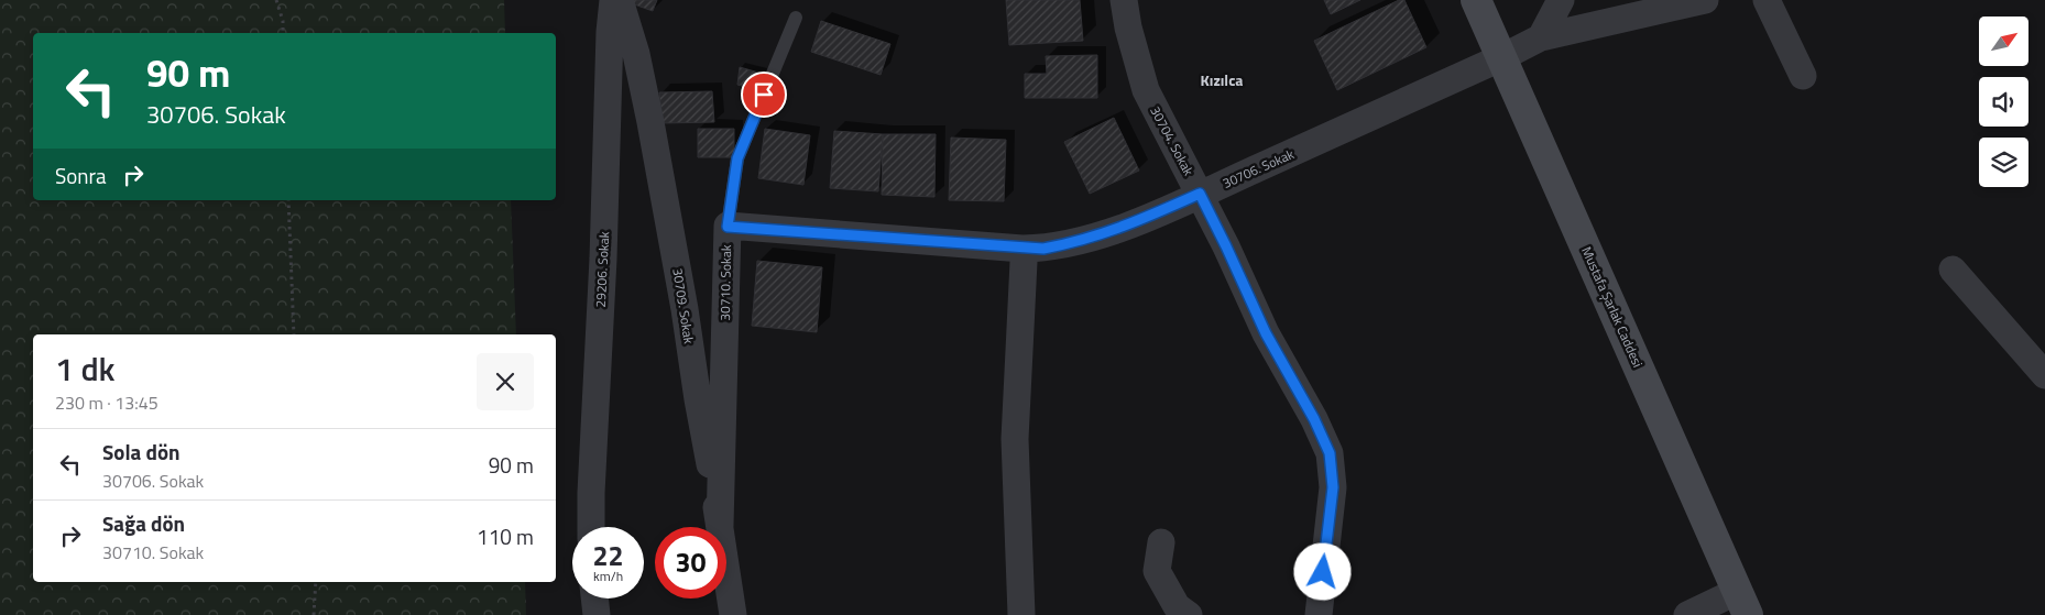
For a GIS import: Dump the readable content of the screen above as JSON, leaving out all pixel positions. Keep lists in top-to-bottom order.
{
  "streets": {
    "street": [
      "30704. Sokak",
      "30706. Sokak",
      "29206. Sokak",
      "30710. Sokak",
      "30709. Sokak",
      "Mustafa Şarlak Caddesi"
    ]
  },
  "crossings": [
    ["30704. Sokak", "30706. Sokak"],
    ["30706. Sokak", "30710. Sokak"],
    ["30706. Sokak", "Mustafa Şarlak Caddesi"],
    ["30710. Sokak", "30709. Sokak"]
  ],
  "districts": ["Kızılca"],
  "north": "top right",
  "page": {
    "turn": ["90 m", "30706. Sokak"],
    "then": "Sonra",
    "heading": ["1 dk", "230 m · 13:45"],
    "list": [
      {
        "name": "Sola dön",
        "note": "30706. Sokak",
        "value": "90 m"
      },
      {
        "name": "Sağa dön",
        "note": "30710. Sokak",
        "value": "110 m"
      }
    ],
    "speed": "22 km/h",
    "limit": "30"
  }
}
